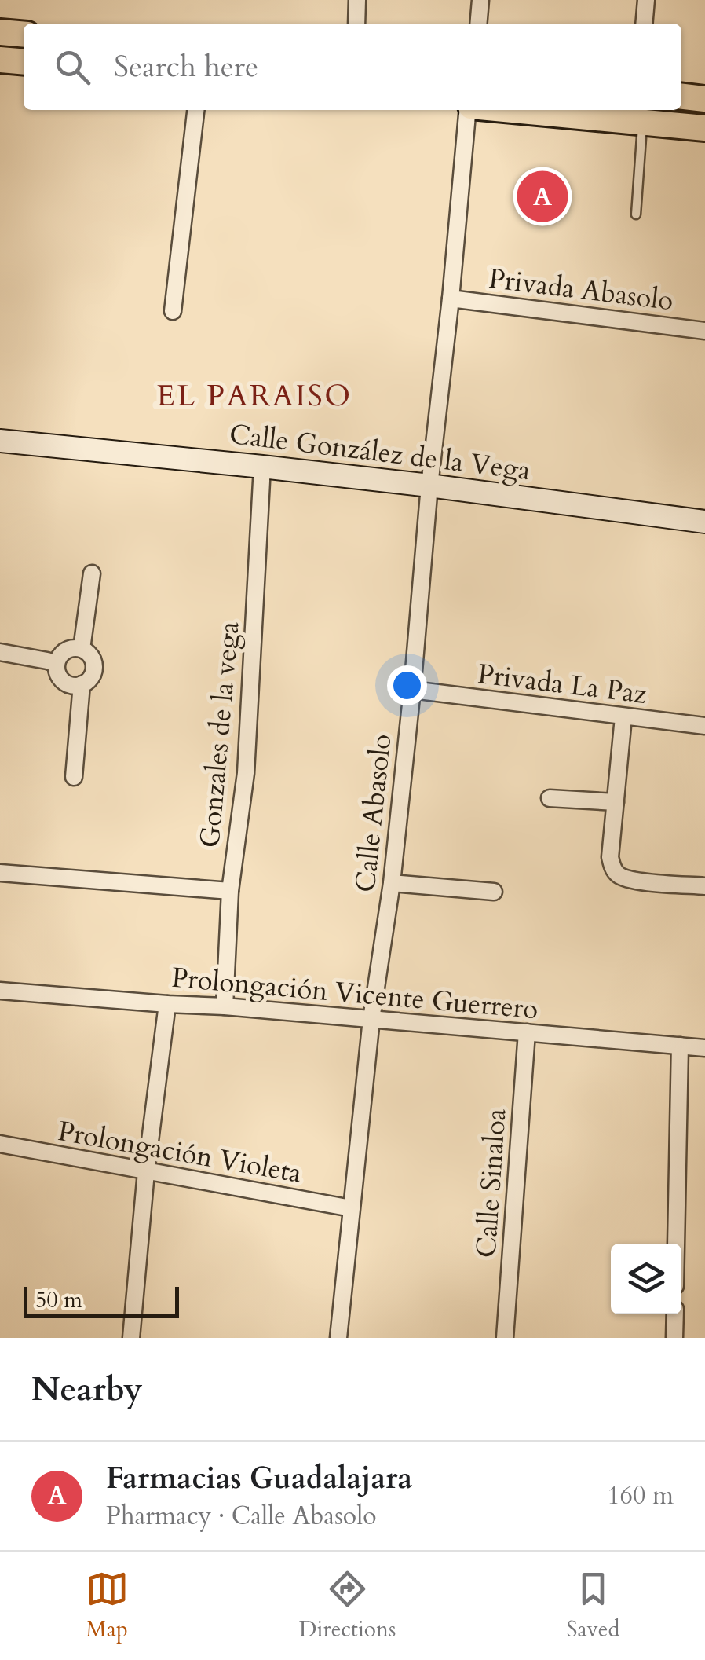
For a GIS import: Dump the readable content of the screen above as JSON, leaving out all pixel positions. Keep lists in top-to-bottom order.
{
  "streets": {
    "street": [
      "Privada Abasolo",
      "Calle González de la Vega",
      "Privada La Paz",
      "Gonzales de la vega",
      "Calle Abasolo",
      "Prolongación Vicente Guerrero",
      "Prolongación Violeta",
      "Calle Sinaloa"
    ]
  },
  "crossings": [
    ["Privada Abasolo", "Calle Abasolo"],
    ["Calle González de la Vega", "Gonzales de la vega"],
    ["Calle González de la Vega", "Calle Abasolo"],
    ["Privada La Paz", "Calle Abasolo"],
    ["Gonzales de la vega", "Prolongación Vicente Guerrero"],
    ["Calle Abasolo", "Prolongación Vicente Guerrero"],
    ["Calle Abasolo", "Prolongación Violeta"],
    ["Prolongación Vicente Guerrero", "Calle Sinaloa"]
  ],
  "districts": ["EL PARAISO"],
  "scale_bar": "50 m",
  "page": {
    "search": "Search here",
    "pins": "A",
    "scale": "50 m",
    "heading": "Nearby",
    "list": [
      {
        "mark": "A",
        "name": "Farmacias Guadalajara",
        "note": "Pharmacy · Calle Abasolo",
        "value": "160 m"
      }
    ],
    "nav": ["Map", "Directions", "Saved"]
  }
}
